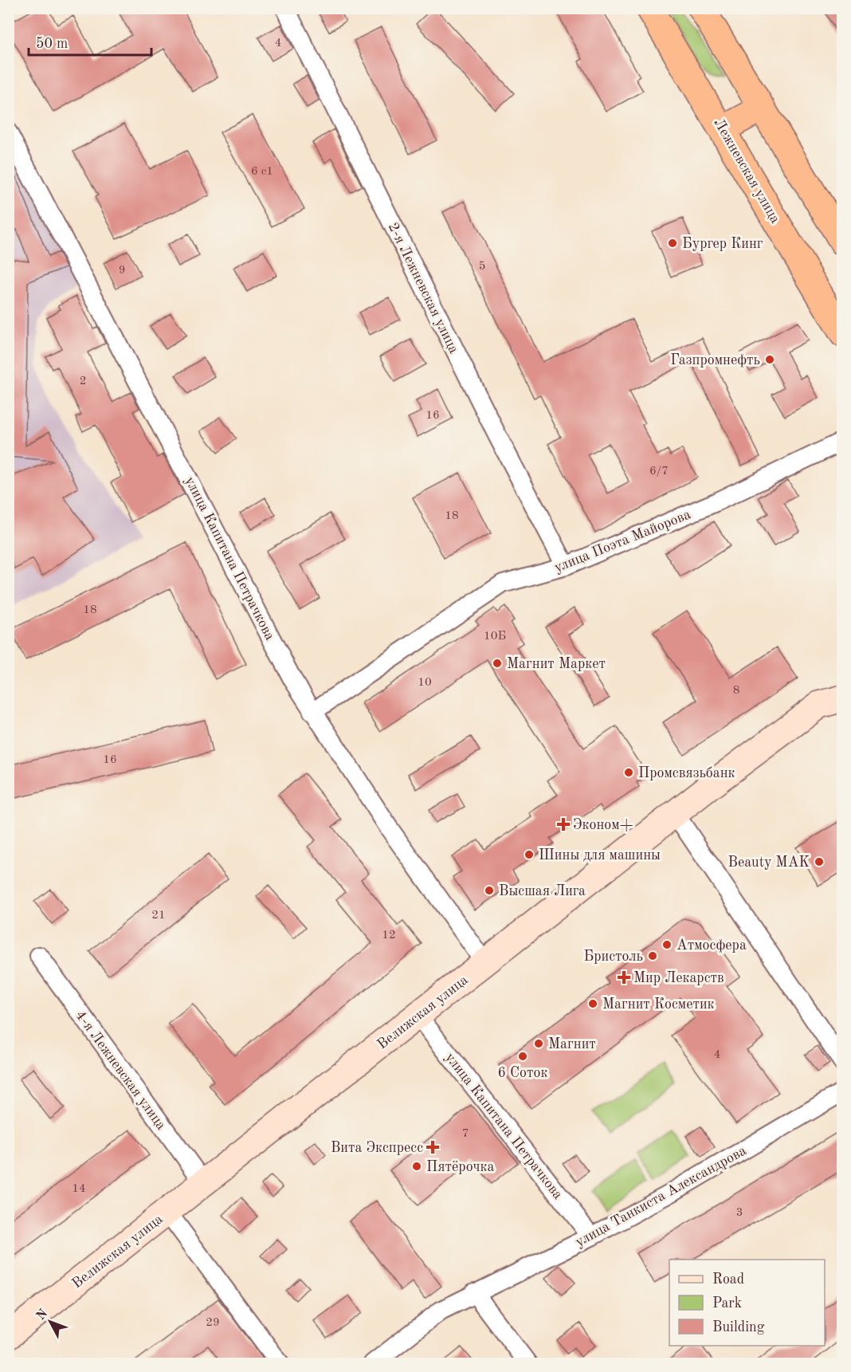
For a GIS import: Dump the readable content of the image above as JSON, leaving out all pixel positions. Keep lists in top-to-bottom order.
{
  "streets": {
    "highway": ["Лежневская улица"],
    "main road": ["Велижская улица"],
    "street": [
      "2-я Лежневская улица",
      "улица Поэта Майорова",
      "улица Капитана Петрачкова",
      "4-я Лежневская улица",
      "улица Танкиста Александрова"
    ]
  },
  "crossings": [
    ["2-я Лежневская улица", "улица Поэта Майорова"],
    ["улица Поэта Майорова", "улица Капитана Петрачкова"],
    ["улица Капитана Петрачкова", "Велижская улица"],
    ["улица Капитана Петрачкова", "улица Танкиста Александрова"],
    ["Велижская улица", "4-я Лежневская улица"]
  ],
  "places": {
    "other": [
      "Бургер Кинг",
      "Газпромнефть",
      "Магнит Маркет",
      "Промсвязьбанк",
      "Шины для машины",
      "Beauty MAK",
      "Высшая Лига",
      "Атмосфера",
      "Бристоль",
      "Магнит Косметик",
      "Магнит",
      "6 Соток",
      "Пятёрочка"
    ],
    "health": ["Эконом+", "Мир Лекарств", "Вита Экспресс"]
  },
  "house_numbers": [
    "4",
    "6 c1",
    "5",
    "9",
    "2",
    "16",
    "6/7",
    "18",
    "18",
    "10Б",
    "10",
    "8",
    "16",
    "21",
    "12",
    "4",
    "7",
    "14",
    "3",
    "29"
  ],
  "legend": ["Road", "Park", "Building"],
  "scale_bar": "50 m",
  "north": "top left"
}
